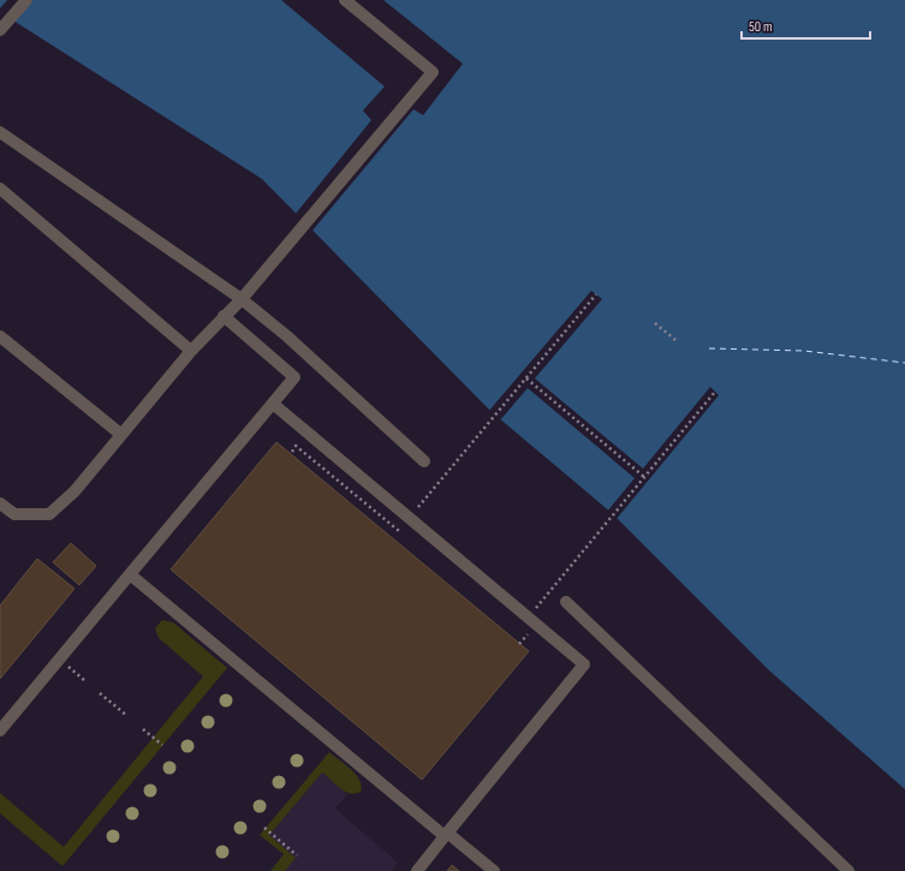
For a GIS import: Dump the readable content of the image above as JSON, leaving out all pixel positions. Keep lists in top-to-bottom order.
{
  "scale_bar": "50 m"
}
